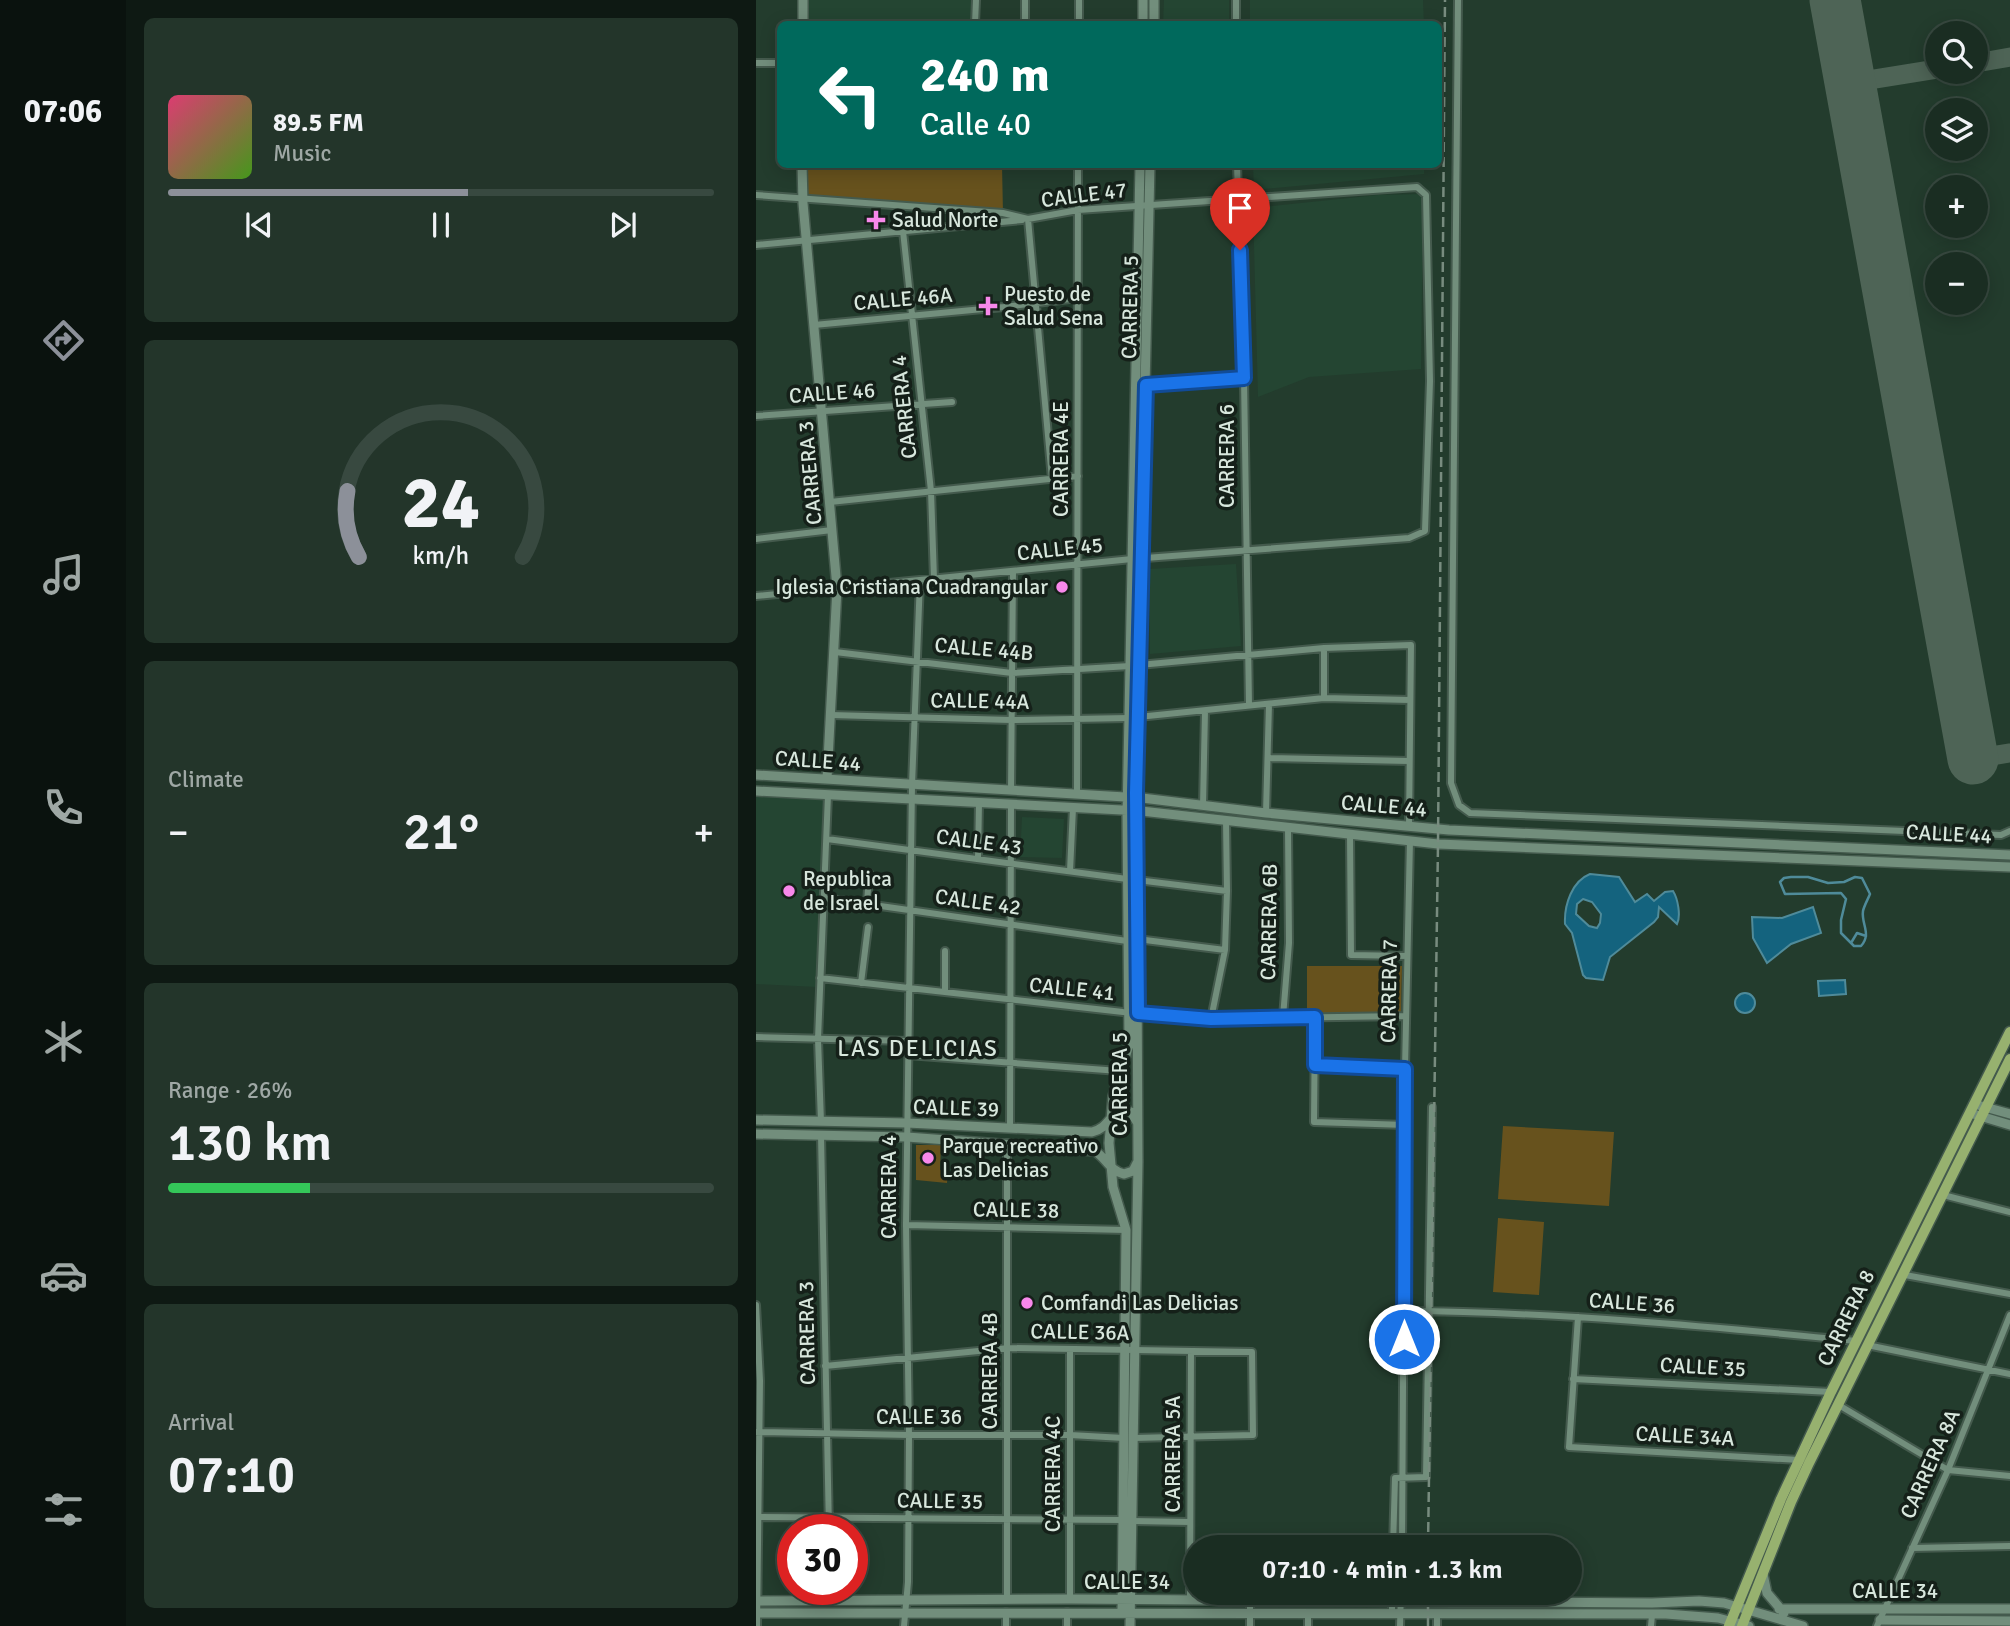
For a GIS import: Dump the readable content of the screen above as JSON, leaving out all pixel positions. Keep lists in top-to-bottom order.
{
  "streets": {
    "main road": [
      "CARRERA 5",
      "CARRERA 3",
      "CALLE 44",
      "CALLE 39",
      "CARRERA 8",
      "CALLE 34"
    ],
    "street": [
      "CALLE 47",
      "CALLE 46A",
      "CALLE 46",
      "CARRERA 4",
      "CARRERA 6",
      "CARRERA 4E",
      "CALLE 45",
      "CALLE 44B",
      "CALLE 44A",
      "CALLE 43",
      "CALLE 42",
      "CARRERA 6B",
      "CALLE 41",
      "CARRERA 7",
      "CALLE 38",
      "CALLE 36",
      "CALLE 36A",
      "CALLE 35",
      "CARRERA 4B",
      "CALLE 34A",
      "CARRERA 5A",
      "CARRERA 8A",
      "CARRERA 4C"
    ]
  },
  "crossings": [
    ["CALLE 47", "CARRERA 5"],
    ["CALLE 47", "CARRERA 6"],
    ["CALLE 47", "CARRERA 4E"],
    ["CALLE 47", "CARRERA 3"],
    ["CALLE 47", "CALLE 45"],
    ["CALLE 46A", "CARRERA 4"],
    ["CALLE 46A", "CARRERA 4E"],
    ["CALLE 46A", "CARRERA 3"],
    ["CARRERA 5", "CALLE 45"],
    ["CARRERA 5", "CALLE 44B"],
    ["CARRERA 5", "CALLE 44A"],
    ["CARRERA 5", "CALLE 44"],
    ["CARRERA 5", "CALLE 43"],
    ["CARRERA 5", "CALLE 42"],
    ["CARRERA 5", "CALLE 41"],
    ["CARRERA 5", "CALLE 39"],
    ["CARRERA 5", "CALLE 38"],
    ["CARRERA 5", "CALLE 36"],
    ["CARRERA 5", "CALLE 36A"],
    ["CARRERA 5", "CALLE 35"],
    ["CARRERA 5", "CALLE 34"],
    ["CALLE 46", "CARRERA 4"],
    ["CALLE 46", "CARRERA 3"],
    ["CARRERA 4", "CALLE 45"],
    ["CARRERA 4", "CALLE 44B"],
    ["CARRERA 4", "CALLE 44A"],
    ["CARRERA 4", "CALLE 44"],
    ["CARRERA 4", "CALLE 43"],
    ["CARRERA 4", "CALLE 42"],
    ["CARRERA 4", "CALLE 41"],
    ["CARRERA 4", "CALLE 39"],
    ["CARRERA 4", "CALLE 38"],
    ["CARRERA 4", "CALLE 36"],
    ["CARRERA 4", "CALLE 36A"],
    ["CARRERA 4", "CALLE 35"],
    ["CARRERA 4", "CALLE 34"],
    ["CARRERA 6", "CALLE 45"],
    ["CARRERA 6", "CALLE 44B"],
    ["CARRERA 6", "CALLE 44A"],
    ["CARRERA 4E", "CALLE 45"],
    ["CARRERA 4E", "CALLE 44B"],
    ["CARRERA 4E", "CALLE 44A"],
    ["CARRERA 4E", "CALLE 44"],
    ["CARRERA 3", "CALLE 45"],
    ["CARRERA 3", "CALLE 44B"],
    ["CARRERA 3", "CALLE 44A"],
    ["CARRERA 3", "CALLE 44"],
    ["CARRERA 3", "CALLE 39"],
    ["CARRERA 3", "CALLE 36"],
    ["CARRERA 3", "CALLE 36A"],
    ["CALLE 44B", "CALLE 44A"],
    ["CALLE 44", "CARRERA 6B"],
    ["CALLE 44", "CARRERA 7"],
    ["CARRERA 6B", "CALLE 41"],
    ["CALLE 41", "CARRERA 7"],
    ["CARRERA 7", "CALLE 36"],
    ["CALLE 39", "CARRERA 4B"],
    ["CALLE 38", "CARRERA 4B"],
    ["CALLE 36", "CARRERA 8"],
    ["CALLE 36", "CALLE 36A"],
    ["CALLE 36", "CARRERA 4B"],
    ["CALLE 36", "CARRERA 5A"],
    ["CALLE 36", "CARRERA 8A"],
    ["CALLE 36", "CARRERA 4C"],
    ["CARRERA 8", "CALLE 35"],
    ["CARRERA 8", "CALLE 34A"],
    ["CARRERA 8", "CALLE 34"],
    ["CALLE 36A", "CARRERA 4B"],
    ["CALLE 36A", "CARRERA 5A"],
    ["CALLE 36A", "CARRERA 4C"],
    ["CALLE 35", "CARRERA 4B"],
    ["CALLE 35", "CALLE 34A"],
    ["CALLE 35", "CARRERA 5A"],
    ["CALLE 35", "CARRERA 4C"],
    ["CARRERA 4B", "CALLE 34"],
    ["CARRERA 8A", "CALLE 34"],
    ["CARRERA 4C", "CALLE 34"]
  ],
  "districts": ["LAS DELICIAS"],
  "places": {
    "health": ["Salud Norte", "Puesto de Salud Sena"],
    "other": [
      "Iglesia Cristiana Cuadrangular",
      "Republica de Israel",
      "Parque recreativo Las Delicias",
      "Comfandi Las Delicias"
    ]
  },
  "page": {
    "tabs": "07:06",
    "map_buttons": ["+", "−"],
    "turn": ["240 m", "Calle 40"],
    "song": ["89.5 FM", "Music"],
    "tile": [
      "Climate",
      ["Range · 26%", "130 km"],
      ["Arrival", "07:10"]
    ],
    "heat": ["−", "21°", "+"],
    "limit": "30",
    "trip": "07:10 · 4 min · 1.3 km",
    "gauge": ["24", "km/h"]
  }
}
